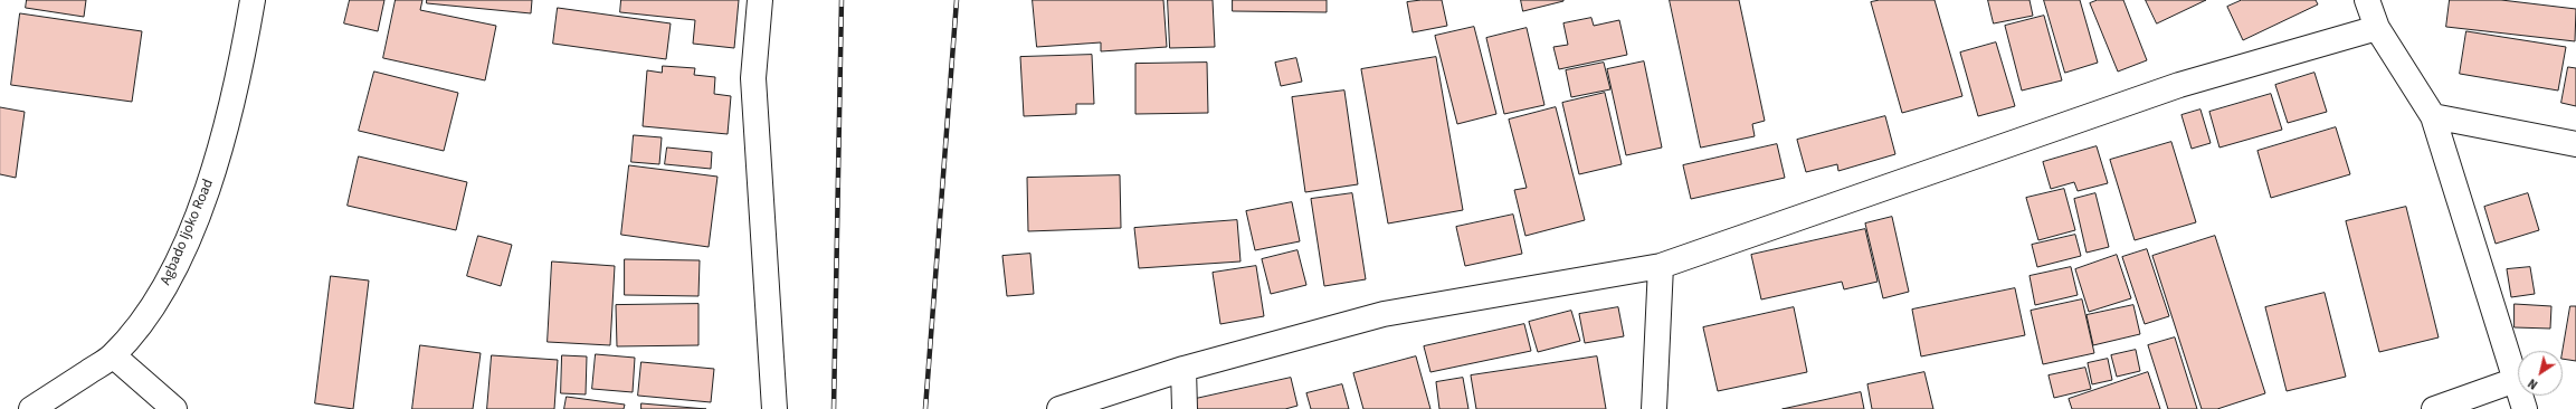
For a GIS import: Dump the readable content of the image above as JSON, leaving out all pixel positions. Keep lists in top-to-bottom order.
{
  "streets": {
    "street": ["Agbado Ijoko Road"]
  },
  "north": "bottom left"
}
